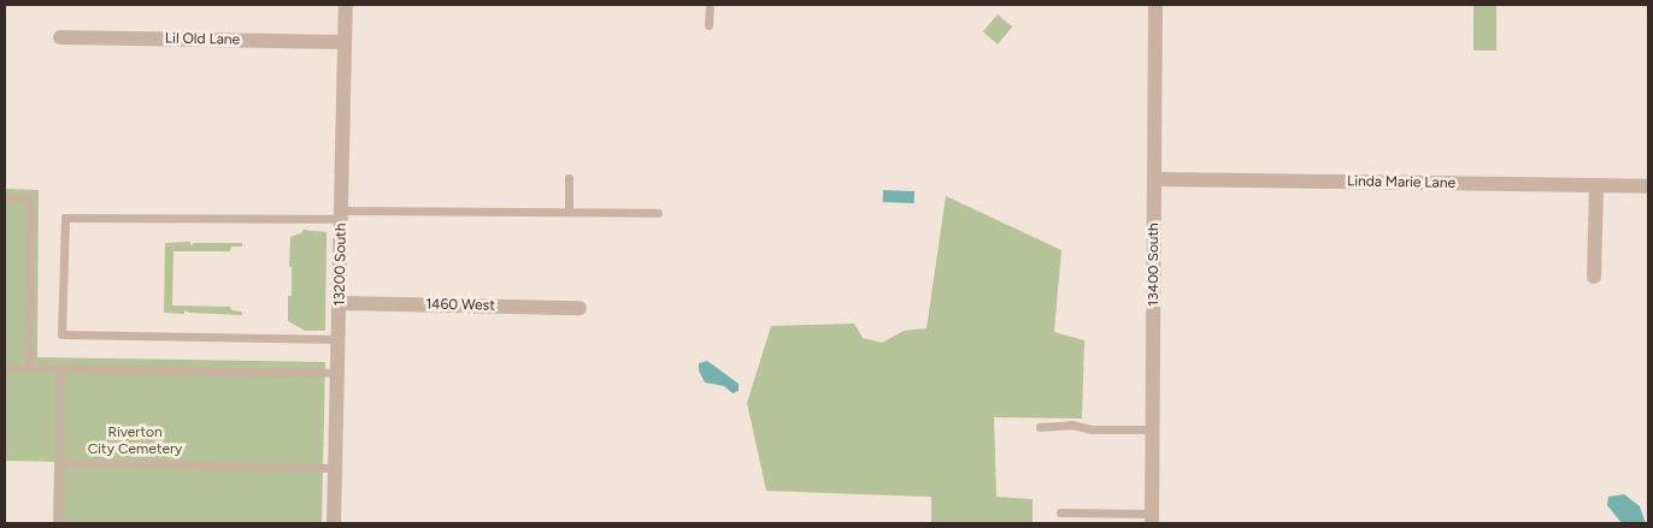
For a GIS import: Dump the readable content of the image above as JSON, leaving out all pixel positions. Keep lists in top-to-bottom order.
{
  "streets": {
    "street": [
      "Lil Old Lane",
      "Linda Marie Lane",
      "13200 South",
      "13400 South",
      "1460 West"
    ]
  },
  "crossings": [
    ["Lil Old Lane", "13200 South"],
    ["Linda Marie Lane", "13400 South"],
    ["13200 South", "1460 West"]
  ],
  "parks": ["Riverton City Cemetery"]
}
